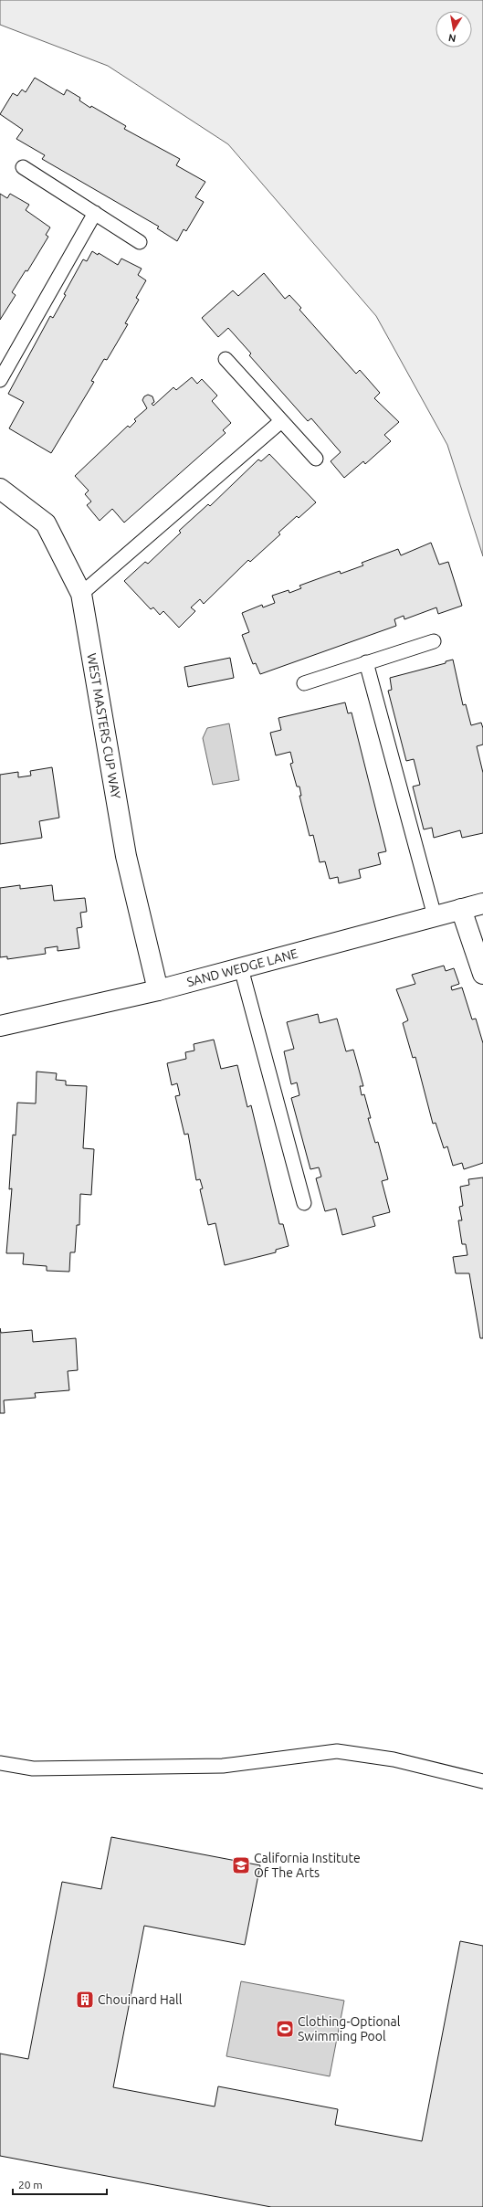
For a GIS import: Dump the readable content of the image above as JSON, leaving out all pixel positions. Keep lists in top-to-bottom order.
{
  "streets": {
    "street": ["WEST MASTERS CUP WAY", "SAND WEDGE LANE"]
  },
  "crossings": [
    ["WEST MASTERS CUP WAY", "SAND WEDGE LANE"]
  ],
  "places": {
    "school or university": ["California Institute Of The Arts"],
    "building": ["Chouinard Hall"],
    "sports": ["Clothing-Optional Swimming Pool"]
  },
  "scale_bar": "20 m",
  "north": "bottom"
}
